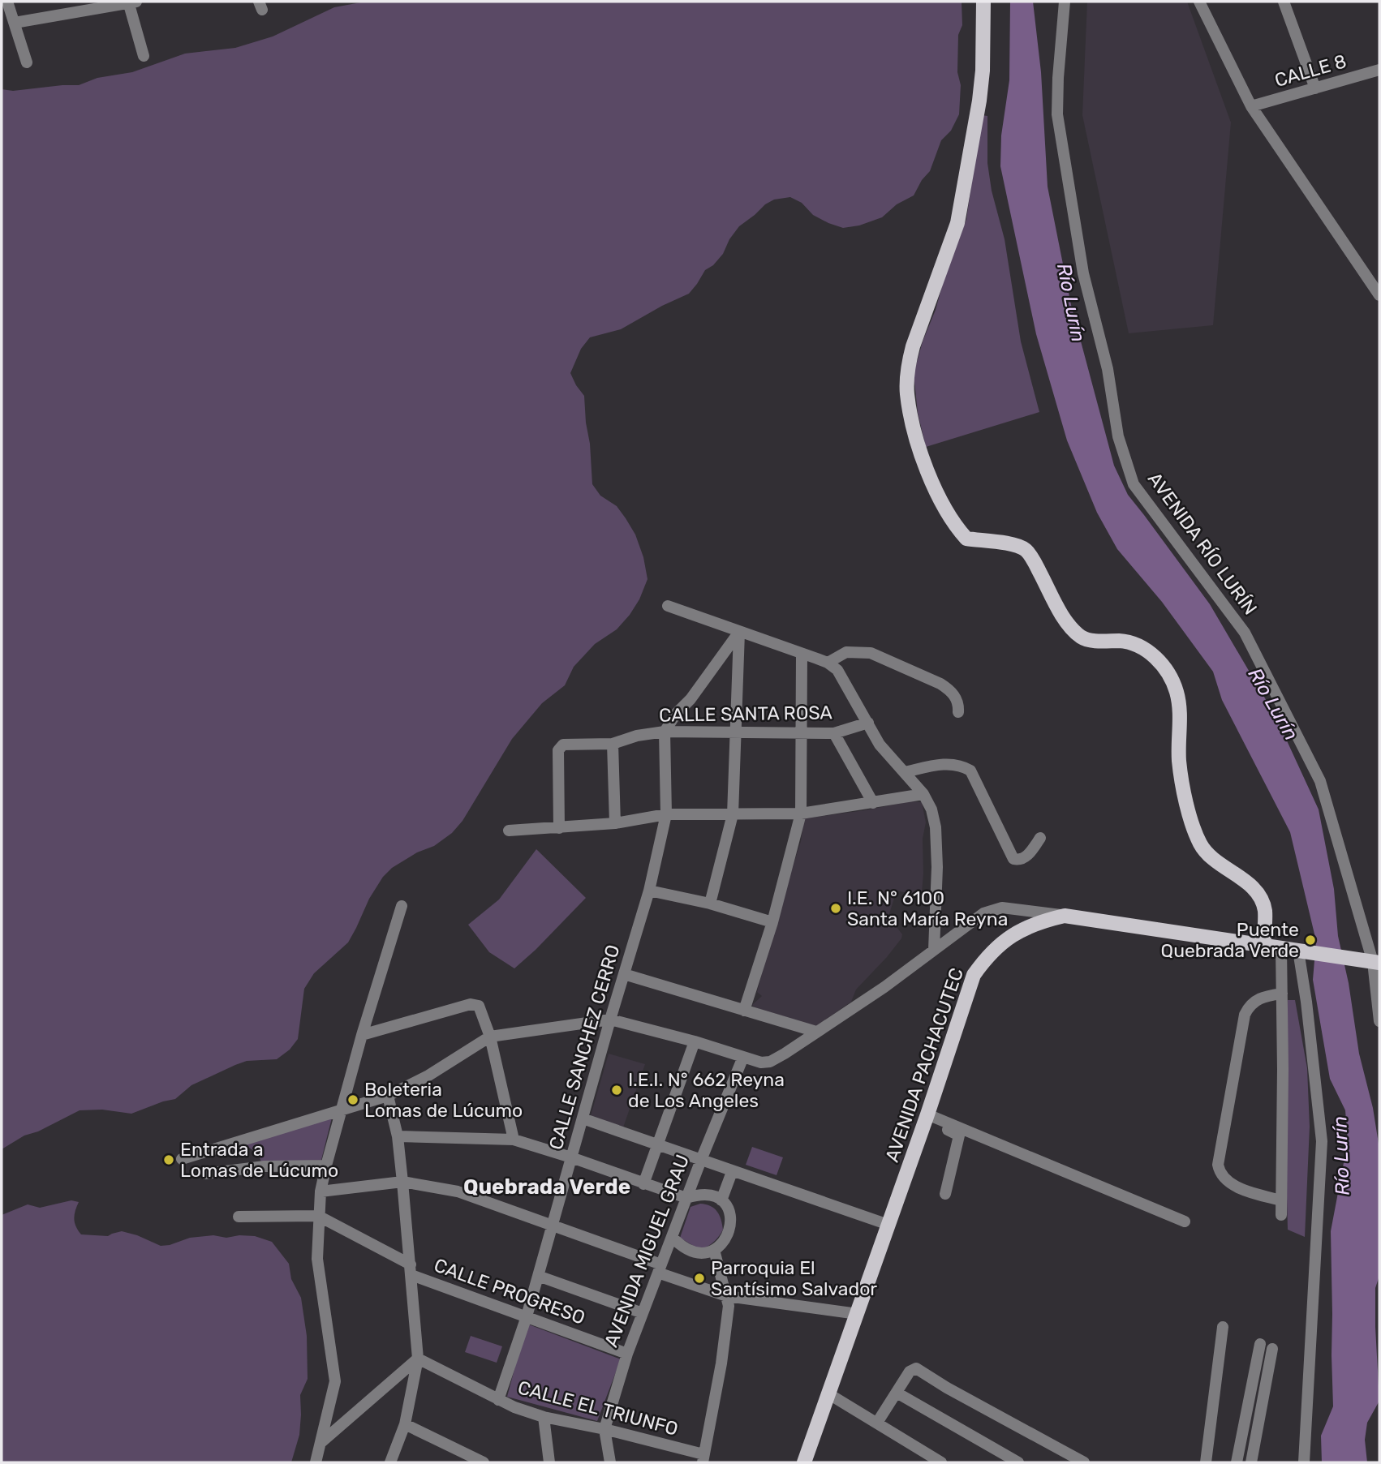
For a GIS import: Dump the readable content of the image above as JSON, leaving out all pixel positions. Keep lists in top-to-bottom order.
{
  "streets": {
    "main road": ["AVENIDA PACHACUTEC"],
    "street": [
      "CALLE 8",
      "AVENIDA RÍO LURÍN",
      "CALLE SANTA ROSA",
      "CALLE SANCHEZ CERRO",
      "AVENIDA MIGUEL GRAU",
      "CALLE PROGRESO",
      "CALLE EL TRIUNFO"
    ]
  },
  "crossings": [
    ["AVENIDA RÍO LURÍN", "AVENIDA PACHACUTEC"],
    ["CALLE SANTA ROSA", "CALLE SANCHEZ CERRO"],
    ["CALLE SANCHEZ CERRO", "CALLE PROGRESO"],
    ["CALLE SANCHEZ CERRO", "CALLE EL TRIUNFO"],
    ["AVENIDA MIGUEL GRAU", "CALLE PROGRESO"],
    ["AVENIDA MIGUEL GRAU", "CALLE EL TRIUNFO"]
  ],
  "districts": ["Quebrada Verde"],
  "water": ["Río Lurín"],
  "places": [
    "I.E. N° 6100 Santa María Reyna",
    "Puente Quebrada Verde",
    "I.E.I. N° 662 Reyna de Los Angeles",
    "Boleteria Lomas de Lúcumo",
    "Entrada a Lomas de Lúcumo",
    "Parroquia El Santísimo Salvador"
  ]
}
